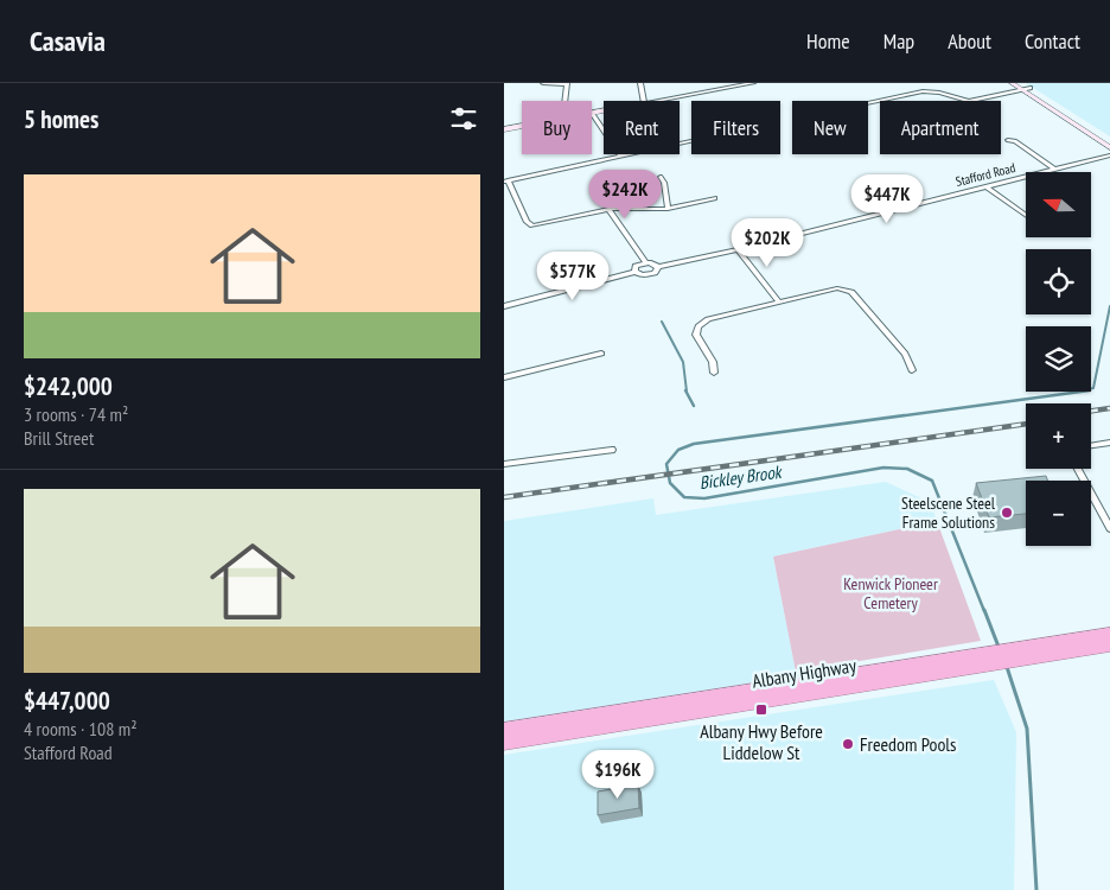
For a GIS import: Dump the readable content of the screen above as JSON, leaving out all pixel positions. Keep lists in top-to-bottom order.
{
  "streets": {
    "highway": ["Albany Highway"],
    "street": ["Stafford Road"]
  },
  "water": ["Bickley Brook"],
  "parks": ["Kenwick Pioneer Cemetery"],
  "places": {
    "other": ["Steelscene Steel Frame Solutions", "Freedom Pools"],
    "transit": ["Albany Hwy Before Liddelow St"]
  },
  "north": "left",
  "page": {
    "header": "Casavia",
    "nav": [
      "Home",
      "Map",
      "About",
      "Contact"
    ],
    "heading": "5 homes",
    "chip": [
      "Buy",
      "Rent",
      "Filters",
      "New",
      "Apartment"
    ],
    "list": [
      {
        "name": "$242,000",
        "note": "3 rooms · 74 m² · Brill Street"
      },
      {
        "name": "$447,000",
        "note": "4 rooms · 108 m² · Stafford Road"
      }
    ],
    "price": [
      "$242K",
      "$447K",
      "$202K",
      "$577K",
      "$196K"
    ],
    "map_buttons": ["+", "−"]
  }
}
